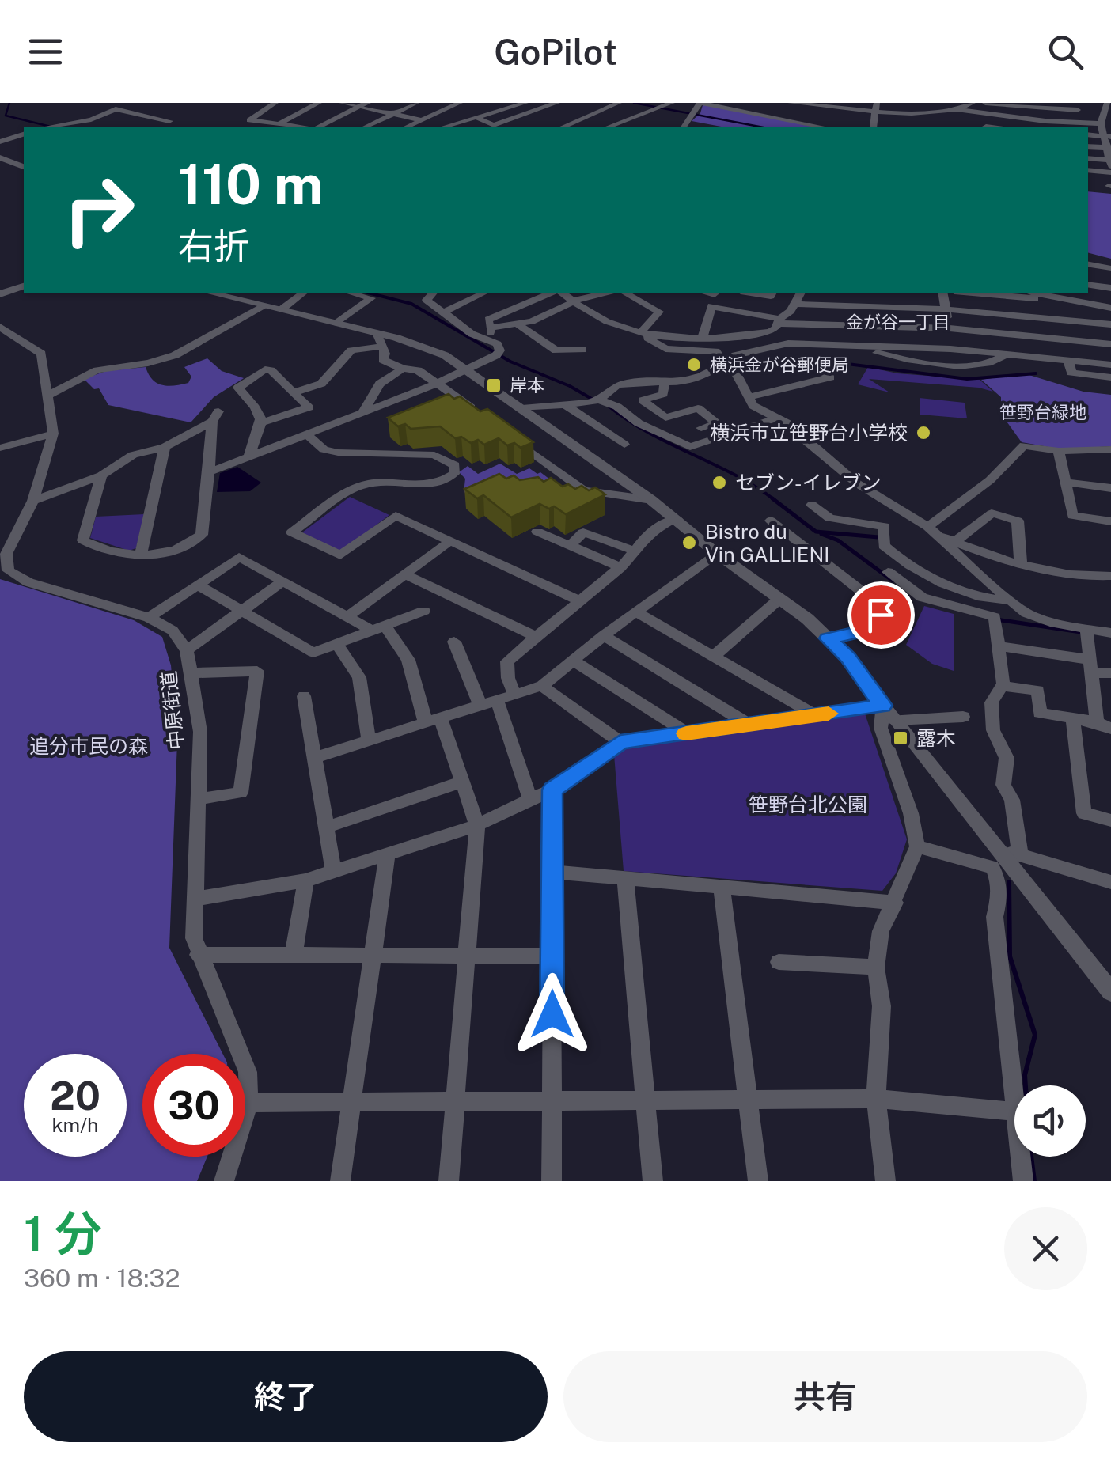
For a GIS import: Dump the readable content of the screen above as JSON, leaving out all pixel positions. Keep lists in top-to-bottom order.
{
  "streets": {
    "street": ["中原街道"]
  },
  "districts": ["金が谷一丁目"],
  "parks": ["笹野台緑地", "追分市民の森", "笹野台北公園"],
  "places": {
    "other": [
      "横浜金が谷郵便局",
      "横浜市立笹野台小学校",
      "セブン-イレブン",
      "Bistro du Vin GALLIENI"
    ],
    "transit": ["岸本", "露木"]
  },
  "page": {
    "header": "GoPilot",
    "turn": ["110 m", "右折"],
    "speed": "20 km/h",
    "limit": "30",
    "heading": ["1 分", "360 m · 18:32"],
    "buttons": ["終了", "共有"]
  }
}
